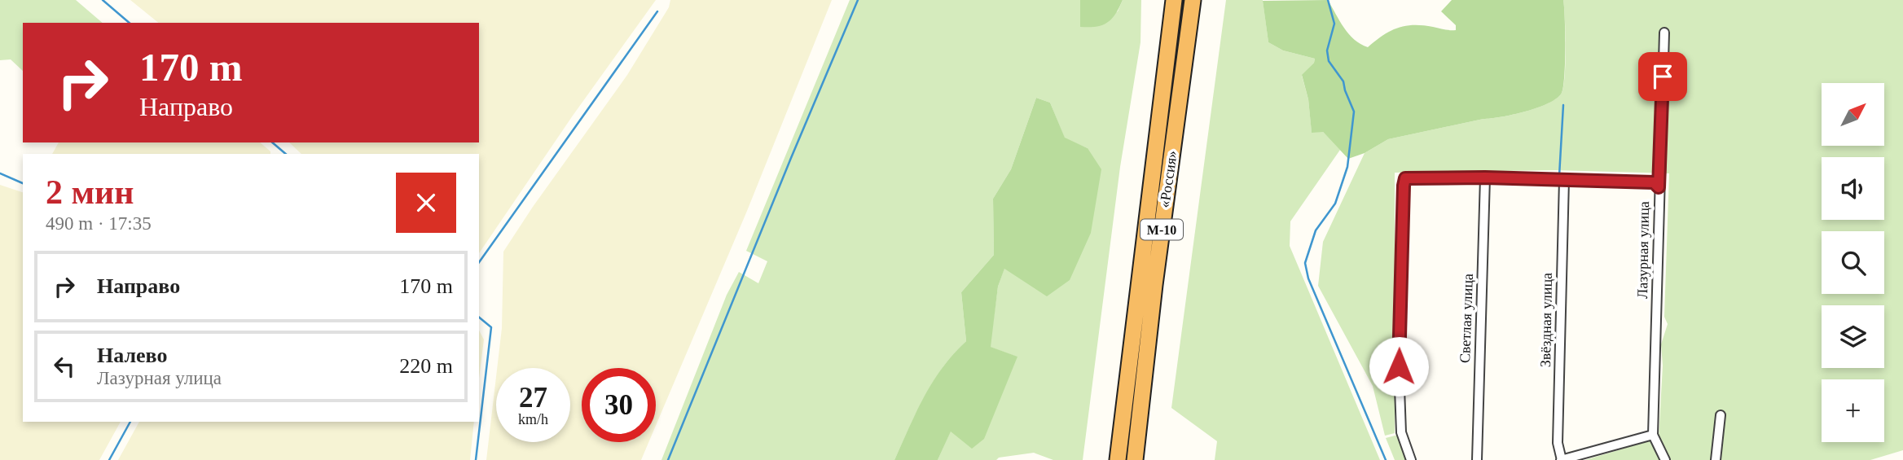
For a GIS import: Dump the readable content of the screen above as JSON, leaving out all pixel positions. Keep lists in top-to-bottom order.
{
  "streets": {
    "highway": ["«Россия»", "М-10"],
    "street": ["Лазурная улица", "Светлая улица", "Звёздная улица"]
  },
  "north": "top right",
  "page": {
    "turn": ["170 m", "Направо"],
    "map_buttons": "+",
    "heading": ["2 мин", "490 m · 17:35"],
    "list": [
      {
        "name": "Направо",
        "value": "170 m"
      },
      {
        "name": "Налево",
        "note": "Лазурная улица",
        "value": "220 m"
      }
    ],
    "speed": "27 km/h",
    "limit": "30"
  }
}
